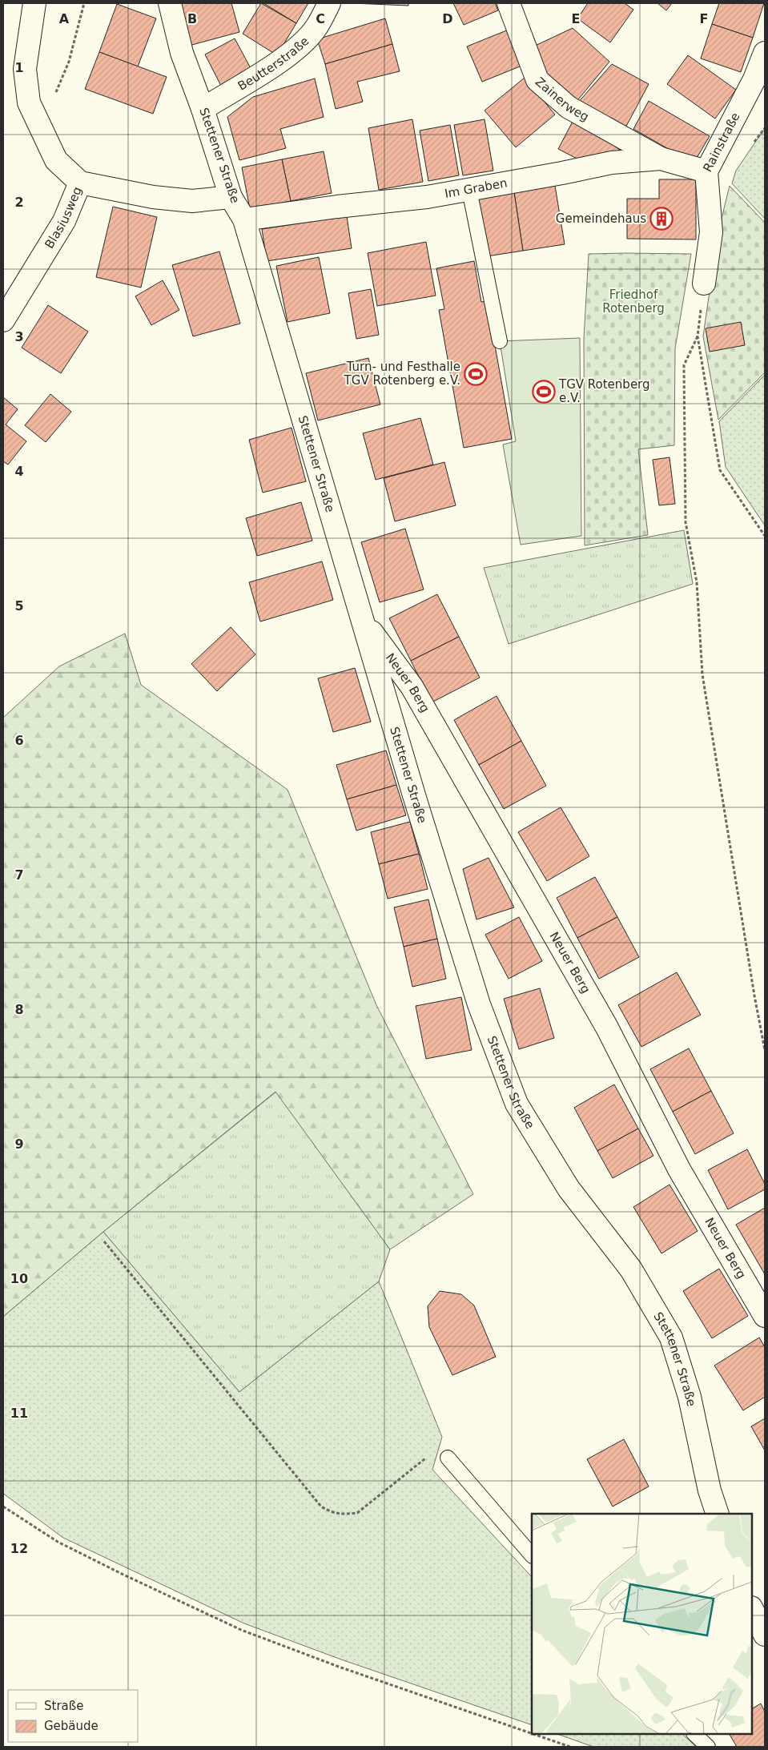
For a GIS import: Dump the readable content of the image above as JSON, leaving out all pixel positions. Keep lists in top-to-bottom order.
{
  "streets": {
    "street": [
      "Beutterstraße",
      "Zainerweg",
      "Rainstraße",
      "Stettener Straße",
      "Im Graben",
      "Blasiusweg",
      "Neuer Berg"
    ]
  },
  "crossings": [
    ["Beutterstraße", "Stettener Straße"],
    ["Zainerweg", "Im Graben"],
    ["Rainstraße", "Im Graben"],
    ["Stettener Straße", "Im Graben"],
    ["Stettener Straße", "Blasiusweg"],
    ["Stettener Straße", "Neuer Berg"]
  ],
  "parks": ["Friedhof Rotenberg"],
  "places": {
    "building": ["Gemeindehaus"],
    "sports": ["Turn- und Festhalle TGV Rotenberg e.V.", "TGV Rotenberg e.V."]
  },
  "legend": ["Straße", "Gebäude"],
  "grid": {
    "columns": [
      "A",
      "B",
      "C",
      "D",
      "E",
      "F"
    ],
    "rows": [
      "1",
      "2",
      "3",
      "4",
      "5",
      "6",
      "7",
      "8",
      "9",
      "10",
      "11",
      "12"
    ]
  }
}
